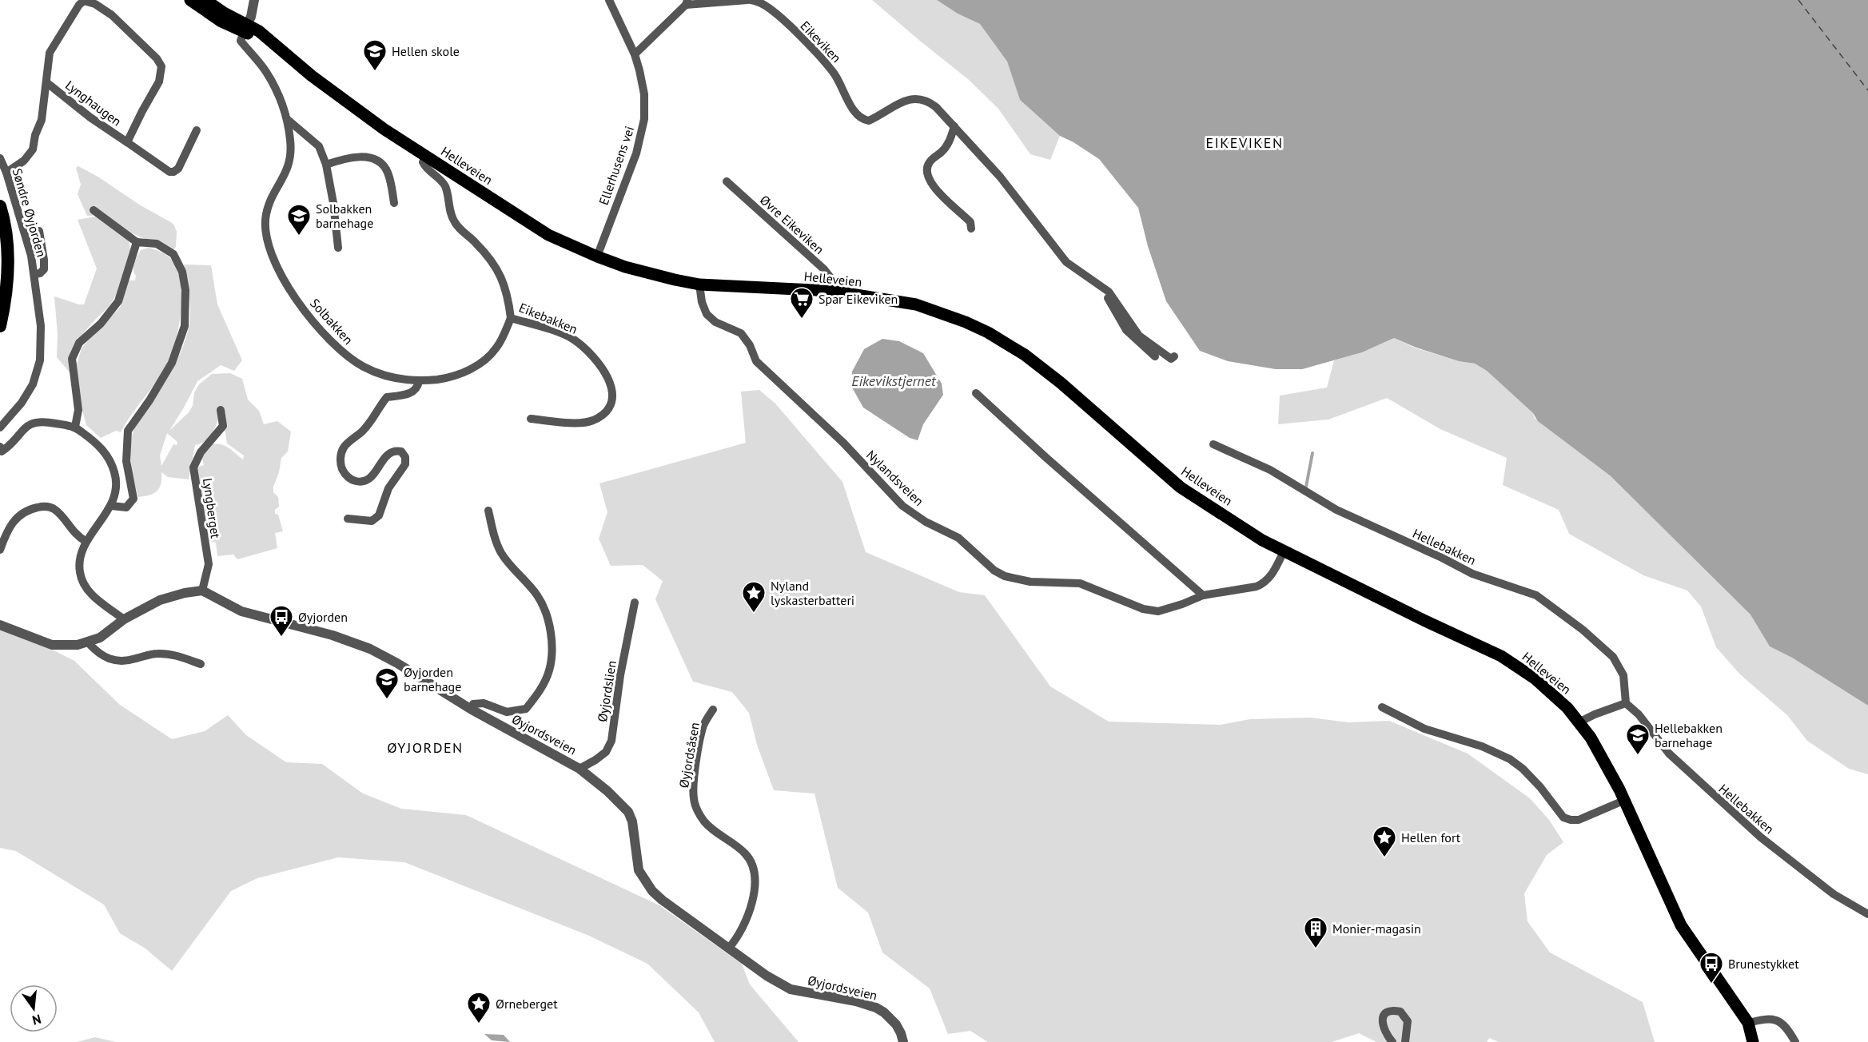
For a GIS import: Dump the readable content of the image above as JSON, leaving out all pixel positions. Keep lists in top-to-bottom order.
{
  "streets": {
    "main road": ["Helleveien"],
    "street": [
      "Eikeviken",
      "Lynghaugen",
      "Ellerhusens vei",
      "Søndre Øyjorden",
      "Øvre Eikeviken",
      "Eikebakken",
      "Solbakken",
      "Nylandsveien",
      "Lyngberget",
      "Hellebakken",
      "Øyjordslien",
      "Øyjordsveien",
      "Øyjordsåsen"
    ]
  },
  "crossings": [
    ["Lynghaugen", "Søndre Øyjorden"],
    ["Helleveien", "Ellerhusens vei"],
    ["Helleveien", "Øvre Eikeviken"],
    ["Helleveien", "Eikebakken"],
    ["Helleveien", "Solbakken"],
    ["Helleveien", "Nylandsveien"],
    ["Eikebakken", "Solbakken"],
    ["Lyngberget", "Øyjordsveien"],
    ["Øyjordslien", "Øyjordsveien"],
    ["Øyjordsveien", "Øyjordsåsen"]
  ],
  "districts": ["EIKEVIKEN", "ØYJORDEN"],
  "water": ["Eikevikstjernet"],
  "places": {
    "school or university": [
      "Hellen skole",
      "Solbakken barnehage",
      "Øyjorden barnehage",
      "Hellebakken barnehage"
    ],
    "supermarket": ["Spar Eikeviken"],
    "place": ["Nyland lyskasterbatteri", "Hellen fort", "Ørneberget"],
    "bus stop": ["Øyjorden", "Brunestykket"],
    "building": ["Monier-magasin"]
  },
  "north": "bottom"
}
